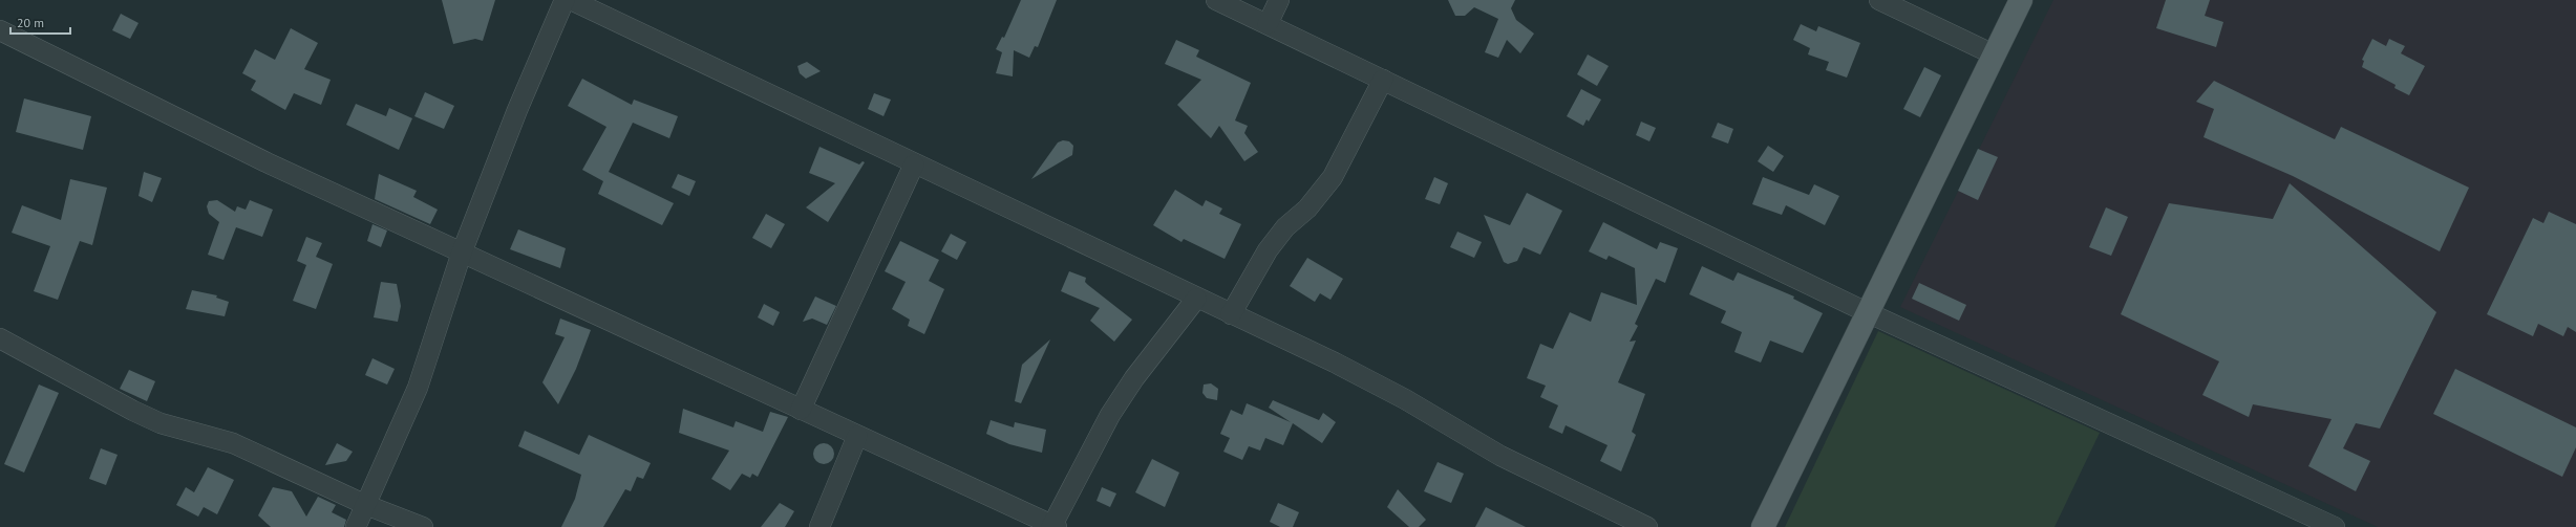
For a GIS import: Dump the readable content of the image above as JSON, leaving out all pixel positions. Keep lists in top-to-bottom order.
{
  "scale_bar": "20 m"
}
